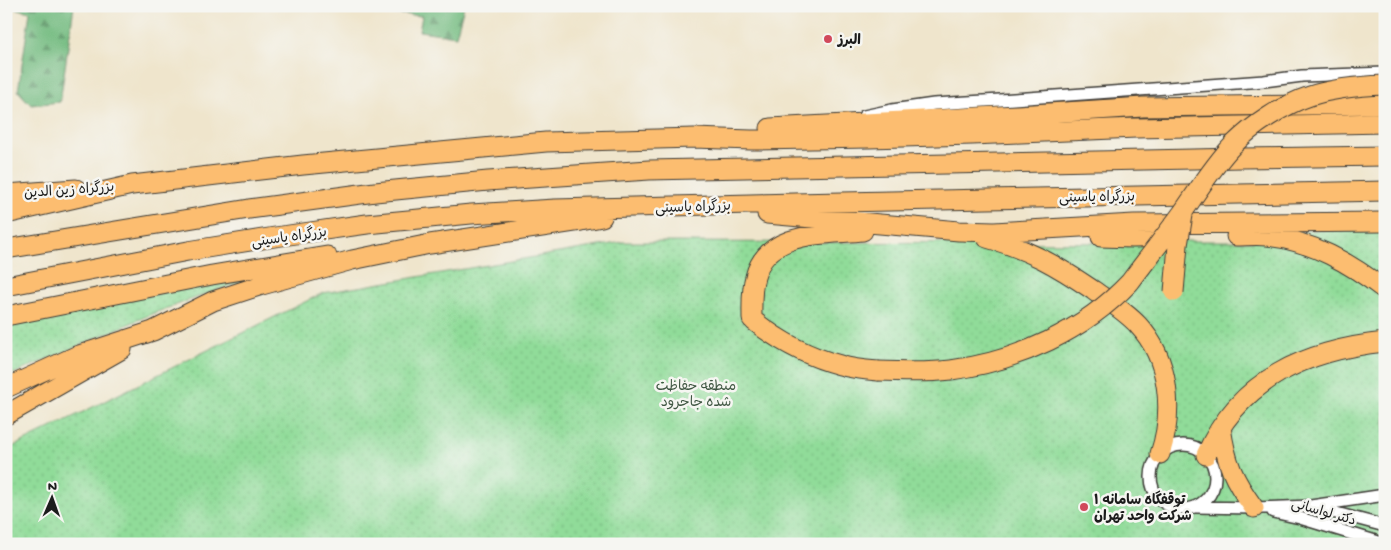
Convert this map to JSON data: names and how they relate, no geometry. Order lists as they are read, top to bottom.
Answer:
{
  "streets": {
    "highway": ["بزرگراه زین الدین", "بزرگراه یاسینی"],
    "street": ["دکتر لواسانی"]
  },
  "parks": ["منطقه حفاظت شده جاجرود"],
  "places": ["البرز", "توقفگاه سامانه ۱ شرکت واحد تهران"],
  "north": "top"
}
